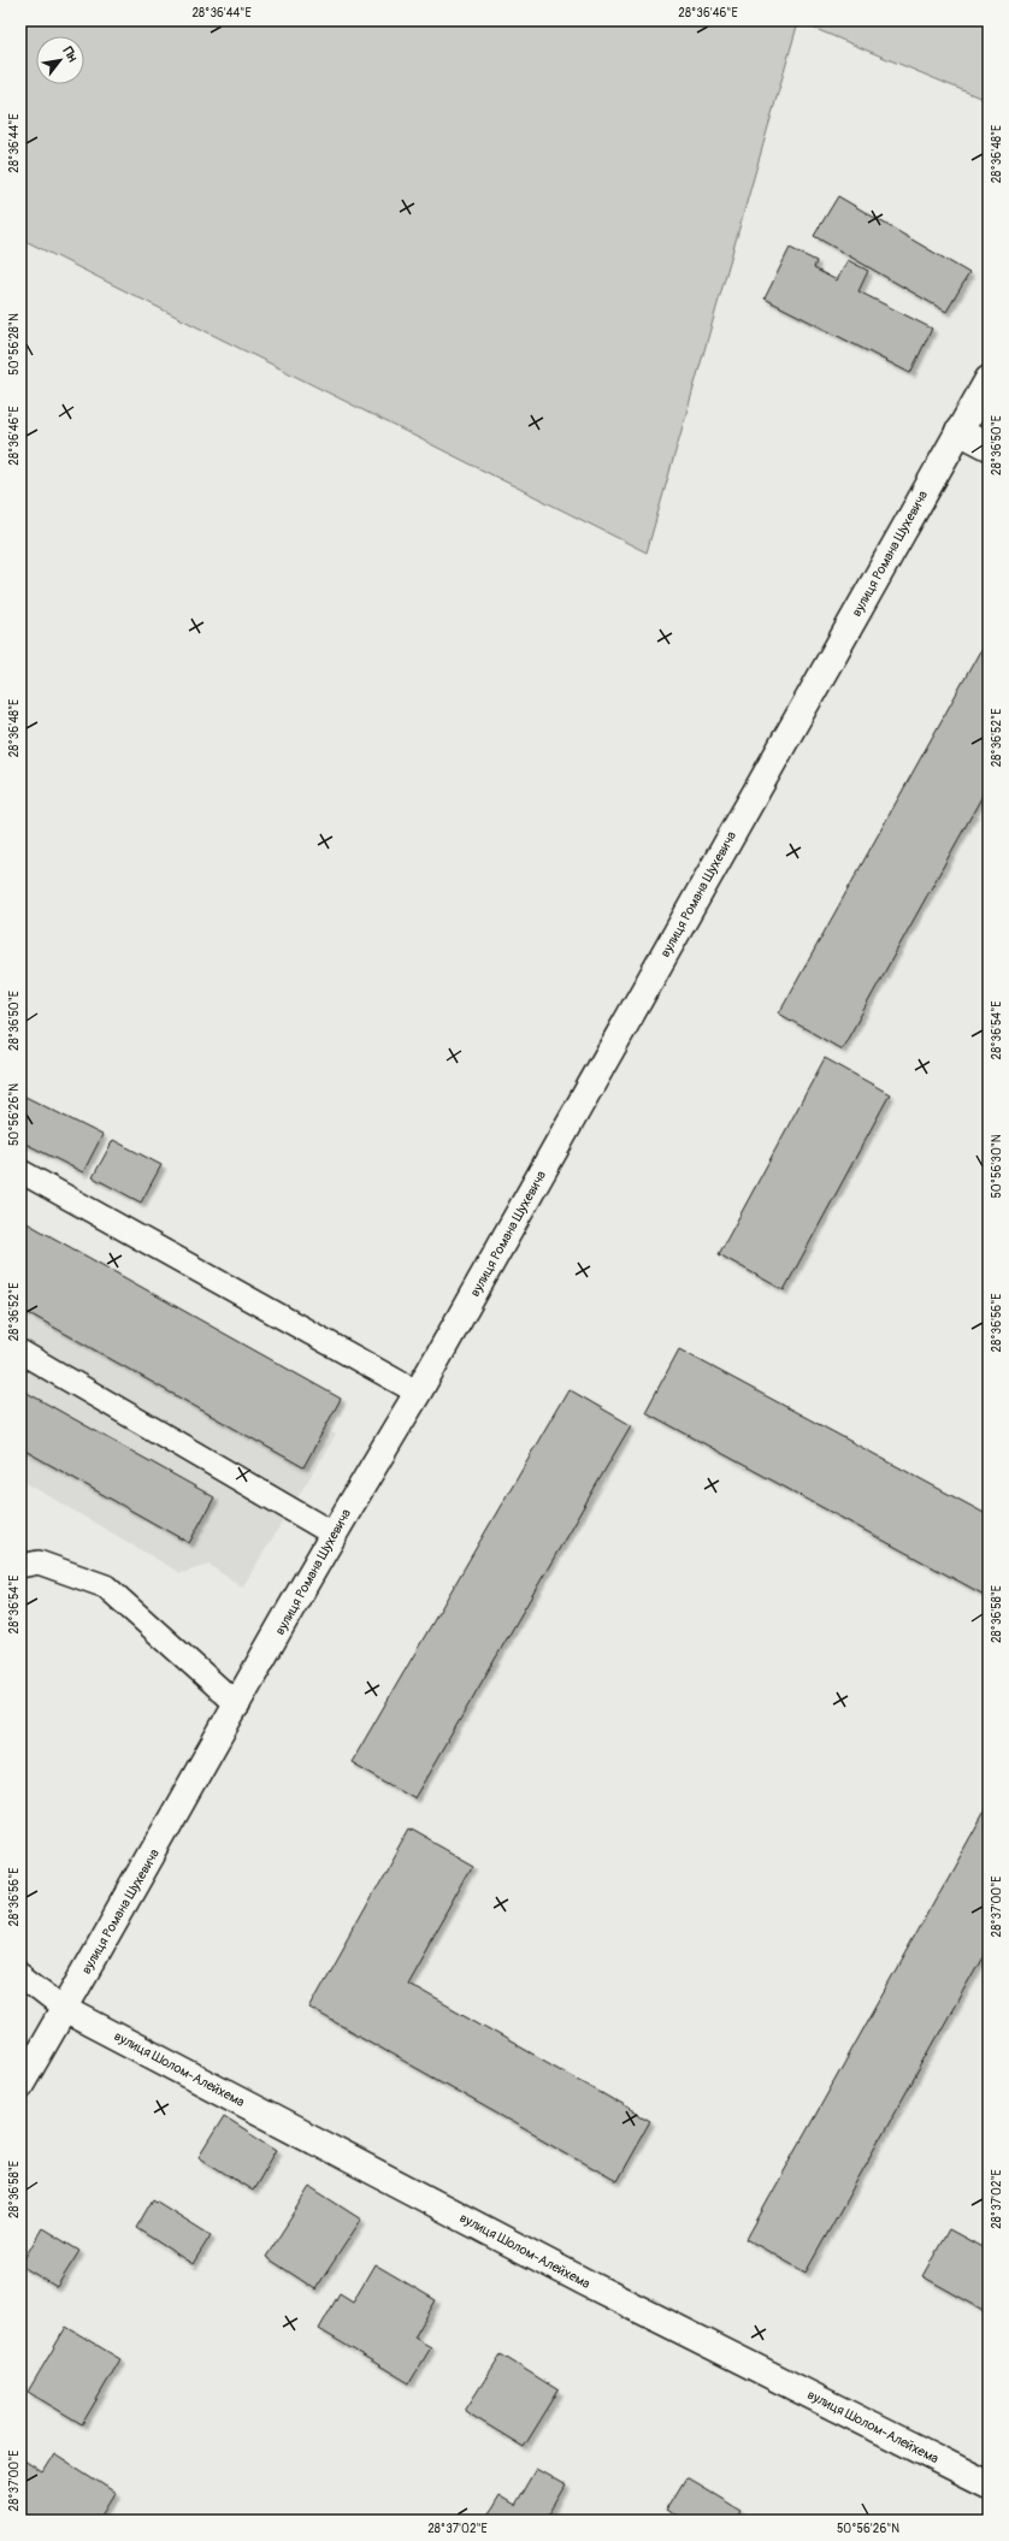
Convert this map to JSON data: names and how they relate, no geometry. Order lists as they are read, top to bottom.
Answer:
{
  "streets": {
    "street": ["вулиця Романа Шухевича", "вулиця Шолом-Алейхема"]
  },
  "crossings": [
    ["вулиця Романа Шухевича", "вулиця Шолом-Алейхема"]
  ],
  "north": "top right",
  "coordinates": [
    "28°36'44\"E",
    "28°36'46\"E",
    "28°36'48\"E",
    "50°56'28\"N",
    "28°36'50\"E",
    "28°36'52\"E",
    "28°36'54\"E",
    "50°56'26\"N",
    "50°56'30\"N",
    "28°36'56\"E",
    "28°36'58\"E",
    "28°37'00\"E",
    "28°37'02\"E"
  ]
}
